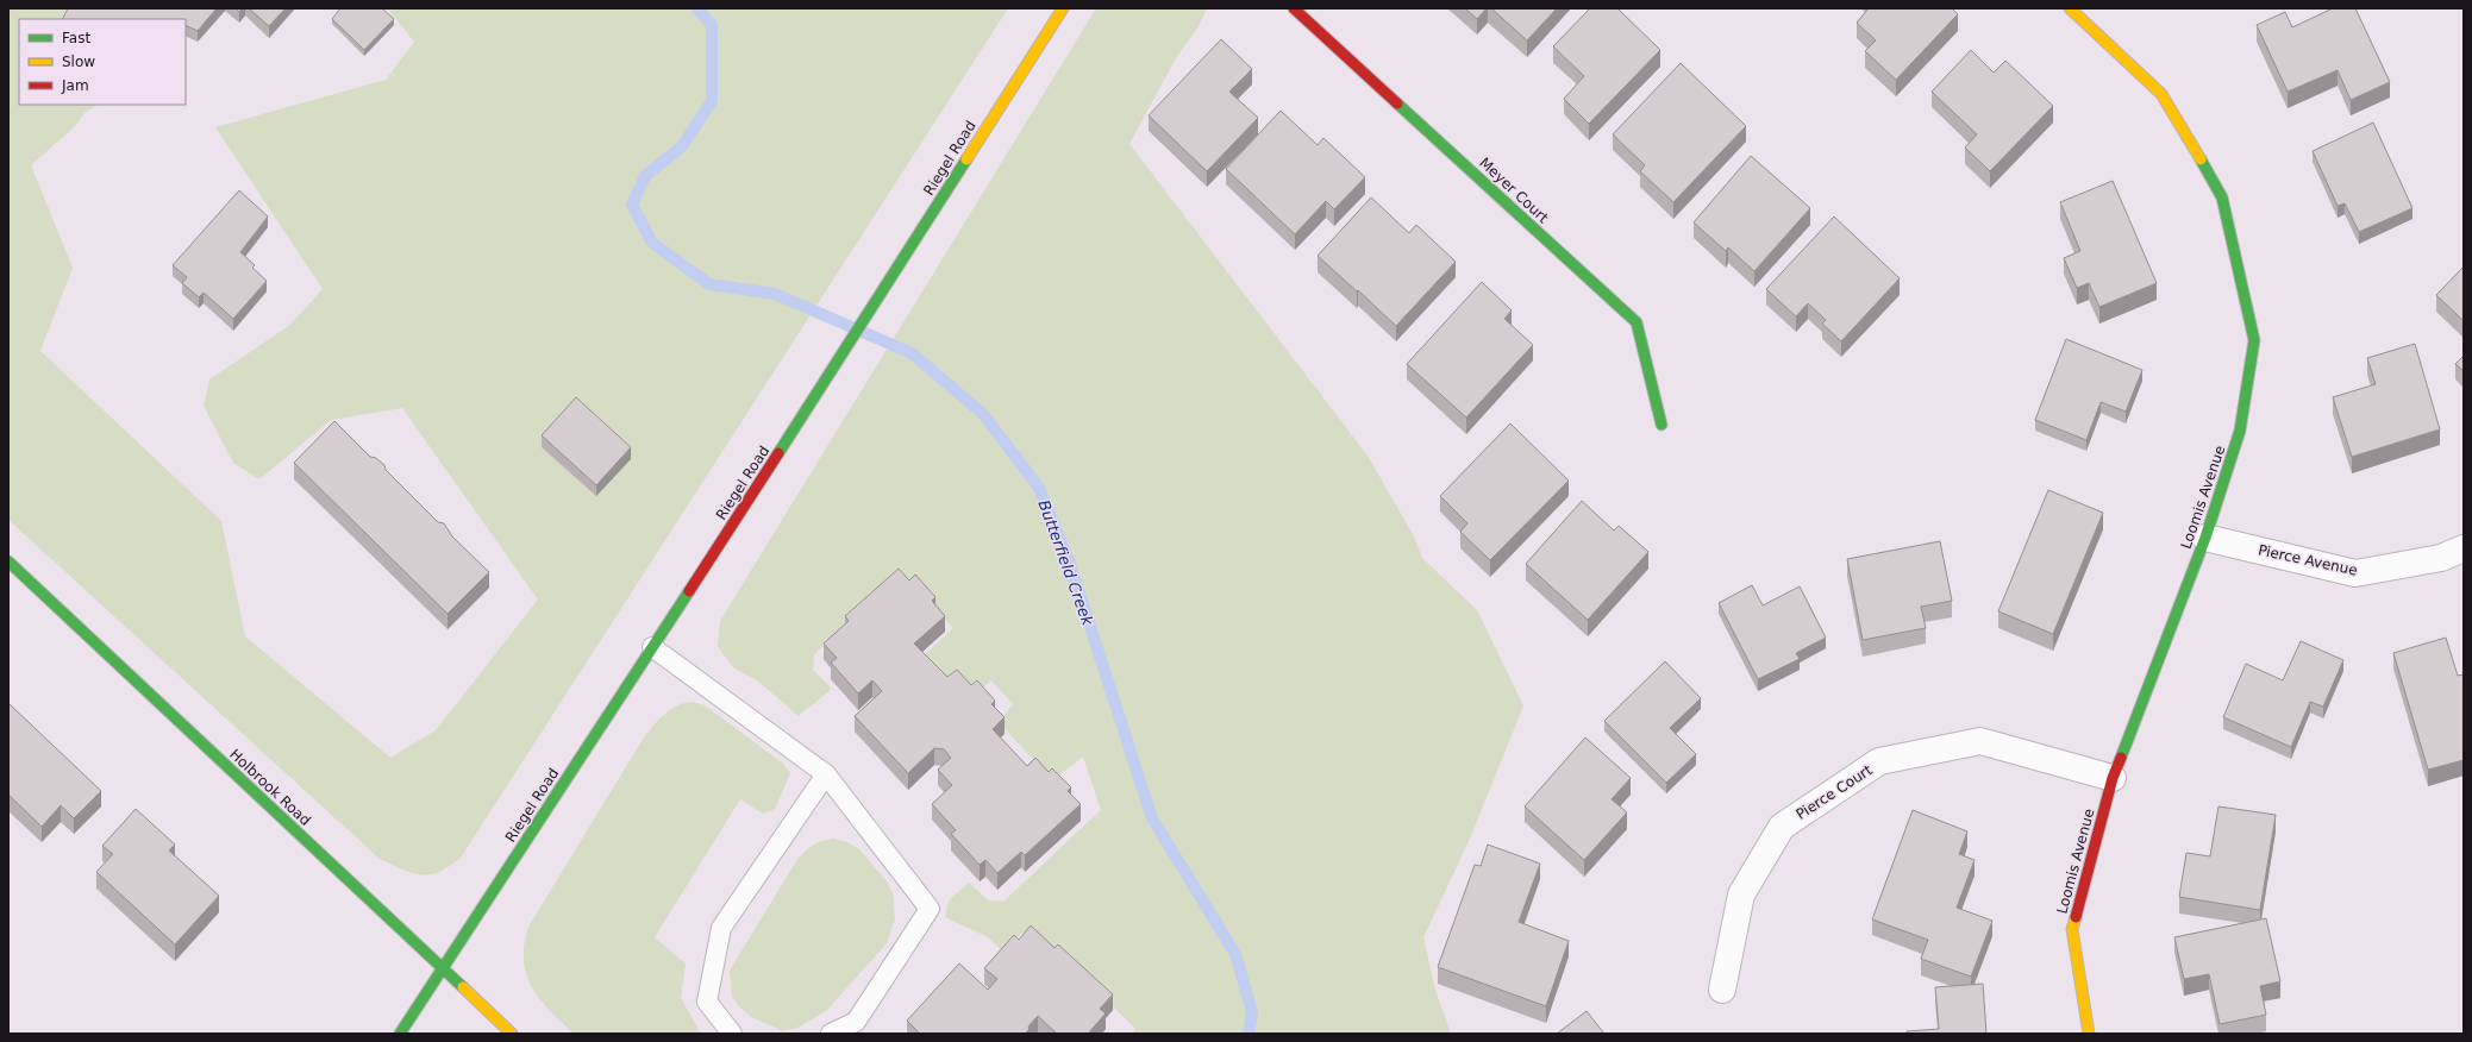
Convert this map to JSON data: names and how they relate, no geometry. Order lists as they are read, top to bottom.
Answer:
{
  "streets": {
    "street": [
      "Riegel Road",
      "Meyer Court",
      "Loomis Avenue",
      "Pierce Avenue",
      "Holbrook Road",
      "Pierce Court"
    ]
  },
  "crossings": [
    ["Riegel Road", "Holbrook Road"],
    ["Loomis Avenue", "Pierce Avenue"],
    ["Loomis Avenue", "Pierce Court"]
  ],
  "water": ["Butterfield Creek"],
  "legend": ["Fast", "Slow", "Jam"]
}
